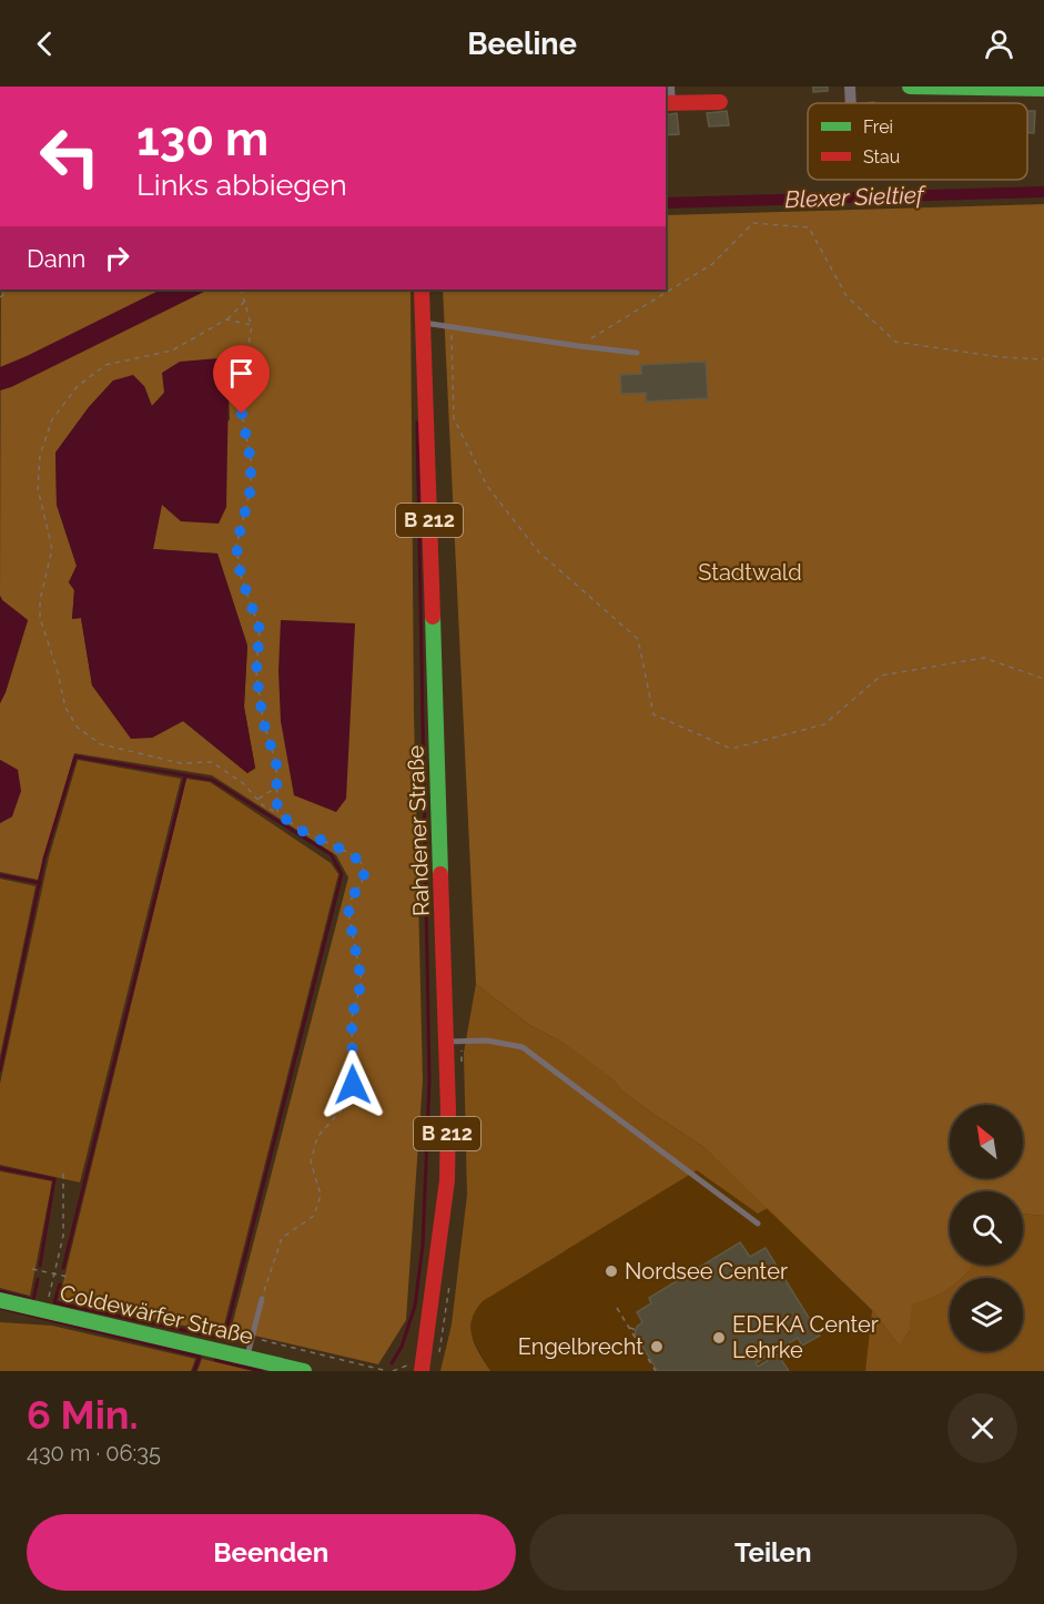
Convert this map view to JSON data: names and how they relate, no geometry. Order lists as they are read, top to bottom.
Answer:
{
  "streets": {
    "main road": ["B 212", "Rahdener Straße", "Coldewärfer Straße"]
  },
  "water": ["Blexer Sieltief"],
  "parks": ["Stadtwald"],
  "places": ["Nordsee Center", "EDEKA Center Lehrke", "Engelbrecht"],
  "legend": ["Frei", "Stau"],
  "north": "top left",
  "page": {
    "header": "Beeline",
    "turn": ["130 m", "Links abbiegen"],
    "then": "Dann",
    "heading": ["6 Min.", "430 m · 06:35"],
    "buttons": ["Beenden", "Teilen"]
  }
}
